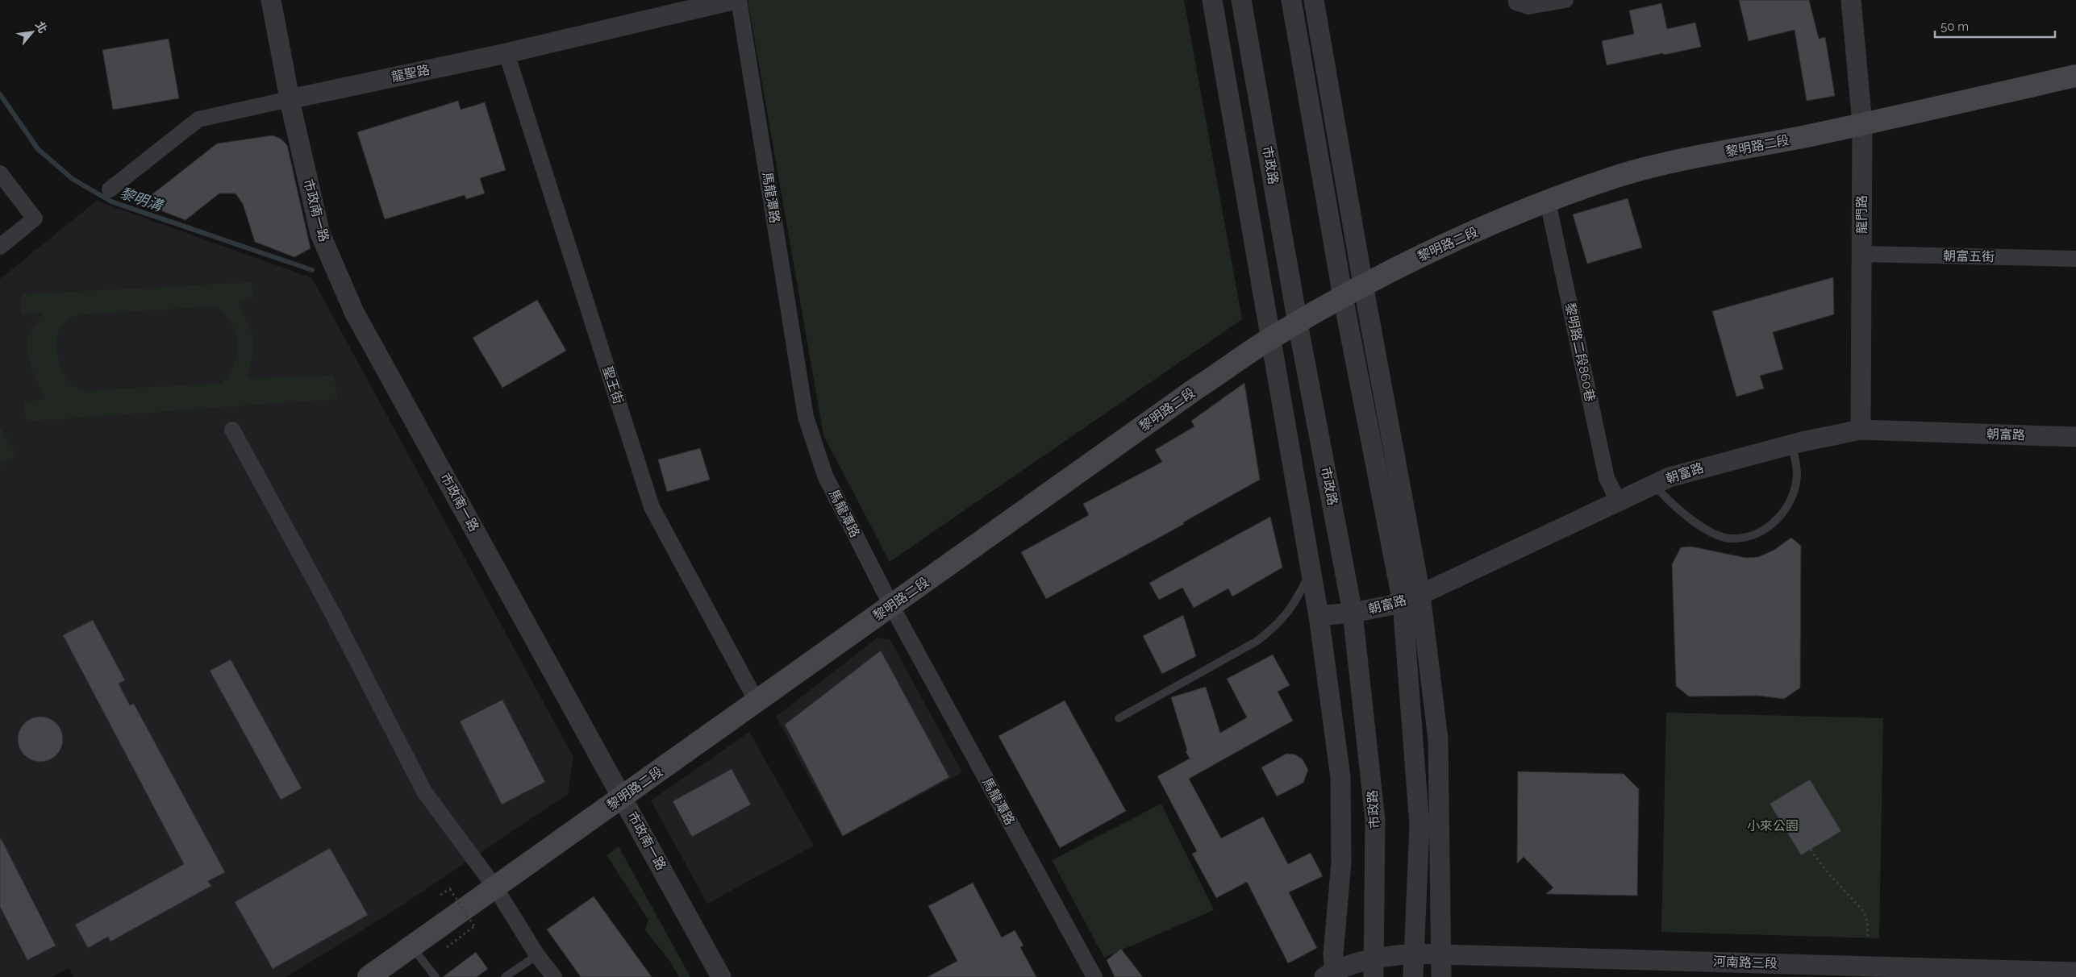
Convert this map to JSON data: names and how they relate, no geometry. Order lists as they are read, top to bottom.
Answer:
{
  "streets": {
    "main road": ["黎明路二段"],
    "street": [
      "龍聖路",
      "市政路",
      "馬龍潭路",
      "市政南一路",
      "龍門路",
      "朝富五街",
      "黎明路二段860巷",
      "聖王街",
      "朝富路",
      "河南路三段"
    ]
  },
  "crossings": [
    ["龍聖路", "市政南一路"],
    ["龍聖路", "聖王街"],
    ["黎明路二段", "市政路"],
    ["黎明路二段", "馬龍潭路"],
    ["黎明路二段", "市政南一路"],
    ["黎明路二段", "龍門路"],
    ["黎明路二段", "黎明路二段860巷"],
    ["黎明路二段", "聖王街"],
    ["市政路", "朝富路"],
    ["市政路", "河南路三段"],
    ["龍門路", "朝富五街"],
    ["龍門路", "朝富路"],
    ["黎明路二段860巷", "朝富路"]
  ],
  "water": ["黎明溝"],
  "parks": ["小來公園"],
  "scale_bar": "50 m",
  "north": "top right"
}
